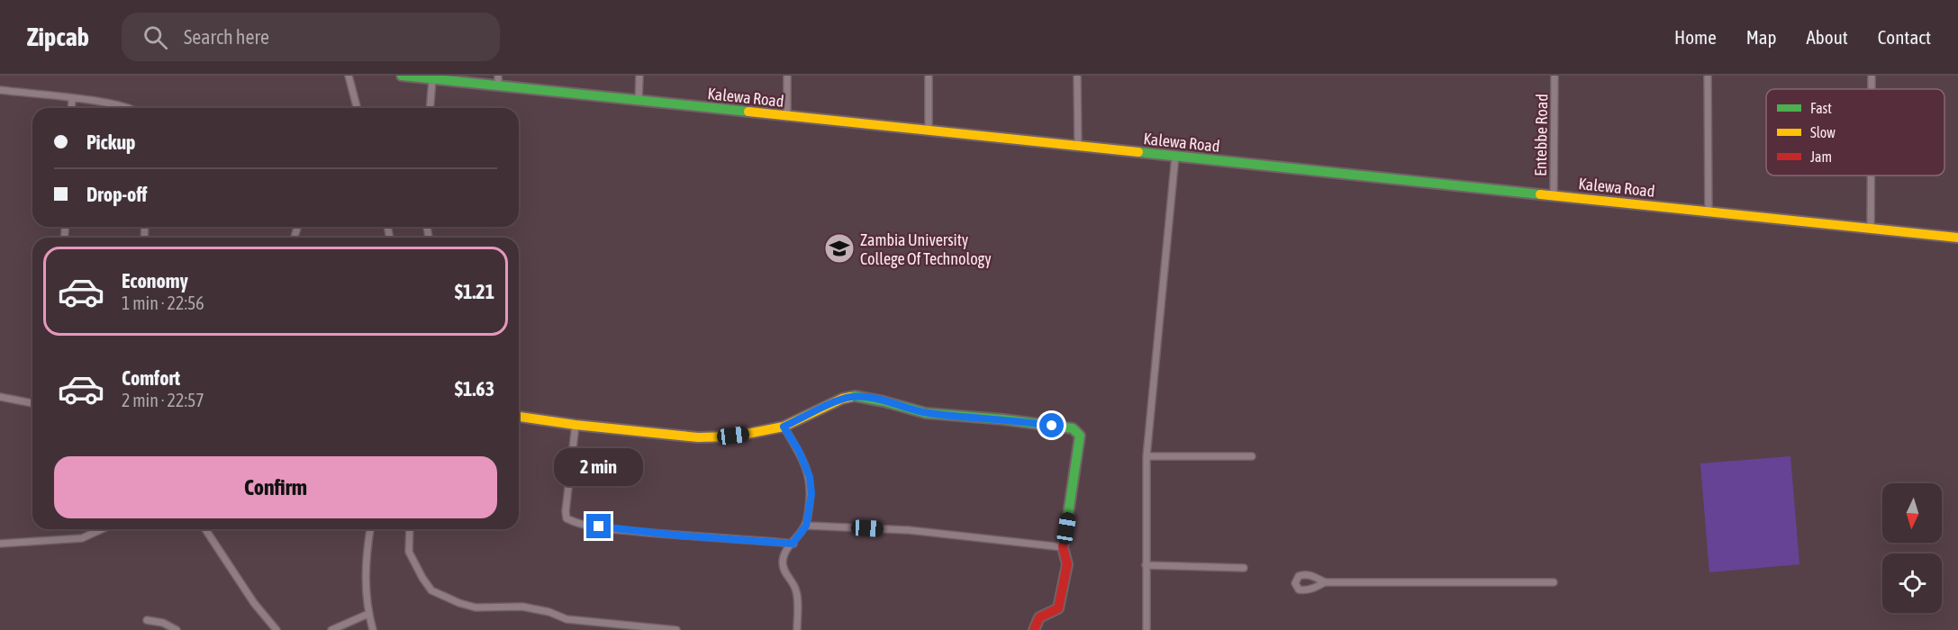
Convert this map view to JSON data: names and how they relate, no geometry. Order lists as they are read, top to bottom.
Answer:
{
  "streets": {
    "street": ["Kalewa Road", "Entebbe Road"]
  },
  "crossings": [
    ["Kalewa Road", "Entebbe Road"]
  ],
  "places": {
    "school or university": ["Zambia University College Of Technology"]
  },
  "legend": ["Fast", "Slow", "Jam"],
  "north": "bottom",
  "page": {
    "header": "Zipcab",
    "search": "Search here",
    "nav": [
      "Home",
      "Map",
      "About",
      "Contact"
    ],
    "banner": ["Pickup", "Drop-off"],
    "list": [
      {
        "name": "Economy",
        "note": "1 min · 22:56",
        "value": "$1.21"
      },
      {
        "name": "Comfort",
        "note": "2 min · 22:57",
        "value": "$1.63"
      }
    ],
    "buttons": "Confirm",
    "bubble": "2 min"
  }
}
